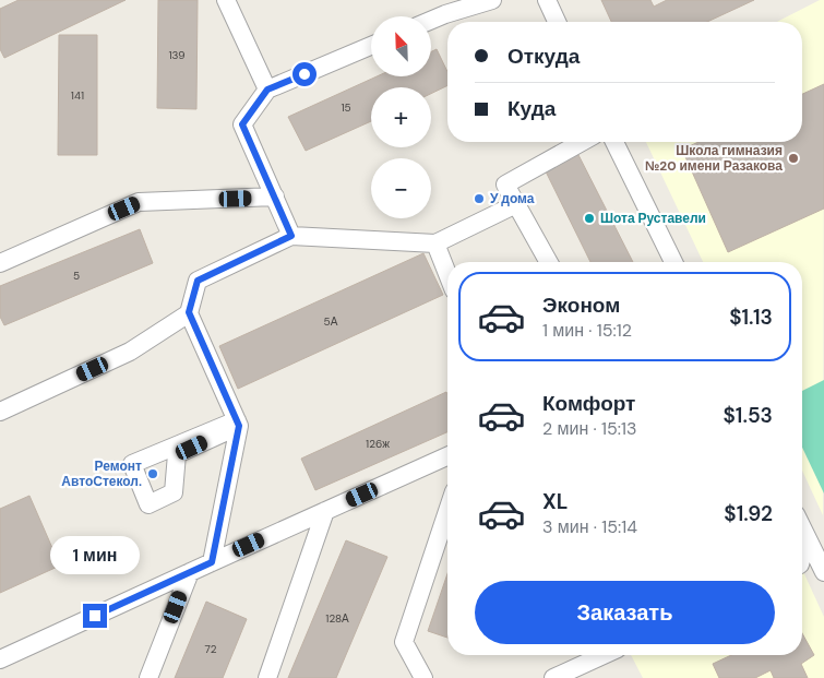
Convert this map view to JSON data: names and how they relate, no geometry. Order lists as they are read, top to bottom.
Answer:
{
  "places": [
    "Школа гимназия №20 имени Разакова",
    "У дома",
    "Шота Руставели",
    "Ремонт АвтоСтекол."
  ],
  "house_numbers": [
    "139",
    "141",
    "15",
    "5",
    "5А",
    "126ж",
    "128А",
    "72"
  ],
  "north": "top left",
  "page": {
    "map_buttons": ["+", "−"],
    "banner": ["Откуда", "Куда"],
    "list": [
      {
        "name": "Эконом",
        "note": "1 мин · 15:12",
        "value": "$1.13"
      },
      {
        "name": "Комфорт",
        "note": "2 мин · 15:13",
        "value": "$1.53"
      },
      {
        "name": "XL",
        "note": "3 мин · 15:14",
        "value": "$1.92"
      }
    ],
    "bubble": "1 мин",
    "buttons": "Заказать"
  }
}
